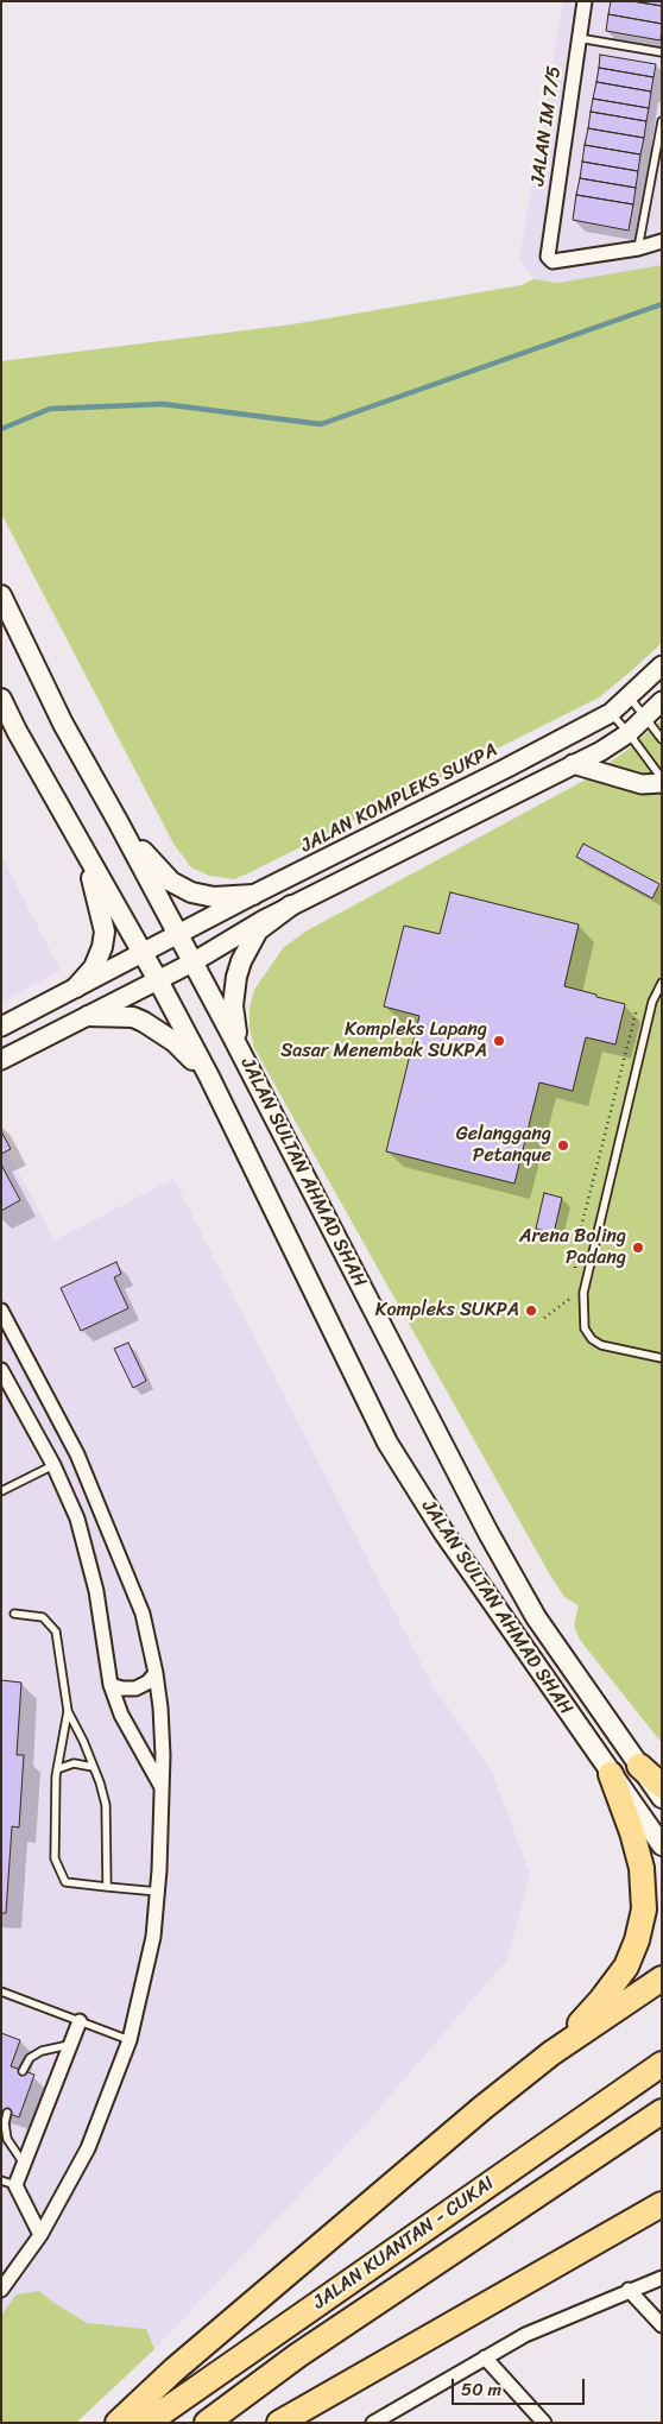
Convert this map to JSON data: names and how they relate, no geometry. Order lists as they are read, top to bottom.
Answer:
{
  "streets": {
    "highway": ["JALAN KUANTAN - CUKAI"],
    "main road": ["JALAN SULTAN AHMAD SHAH"],
    "street": ["JALAN IM 7/5", "JALAN KOMPLEKS SUKPA"]
  },
  "crossings": [
    ["JALAN KOMPLEKS SUKPA", "JALAN SULTAN AHMAD SHAH"]
  ],
  "places": [
    "Kompleks Lapang Sasar Menembak SUKPA",
    "Gelanggang Petanque",
    "Arena Boling Padang",
    "Kompleks SUKPA"
  ],
  "scale_bar": "50 m"
}
